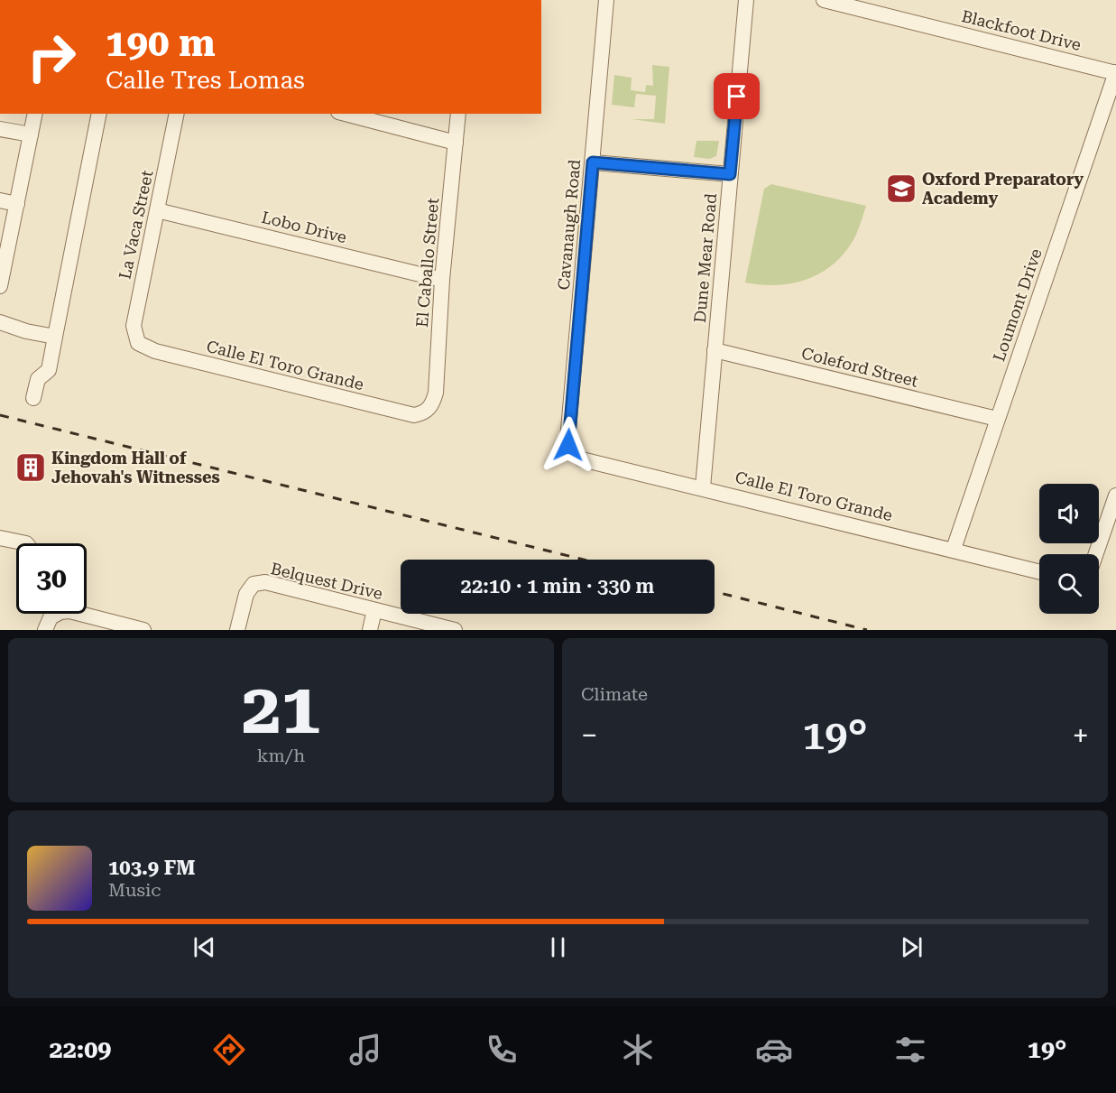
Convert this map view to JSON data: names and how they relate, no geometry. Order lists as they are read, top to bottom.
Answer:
{
  "streets": {
    "street": [
      "Blackfoot Drive",
      "La Vaca Street",
      "Cavanaugh Road",
      "Lobo Drive",
      "Dune Mear Road",
      "El Caballo Street",
      "Loumont Drive",
      "Calle El Toro Grande",
      "Coleford Street",
      "Belquest Drive"
    ]
  },
  "crossings": [
    ["Blackfoot Drive", "Loumont Drive"],
    ["La Vaca Street", "Lobo Drive"],
    ["La Vaca Street", "Calle El Toro Grande"],
    ["Cavanaugh Road", "Calle El Toro Grande"],
    ["Lobo Drive", "El Caballo Street"],
    ["Dune Mear Road", "Calle El Toro Grande"],
    ["Dune Mear Road", "Coleford Street"],
    ["El Caballo Street", "Calle El Toro Grande"],
    ["Loumont Drive", "Calle El Toro Grande"],
    ["Loumont Drive", "Coleford Street"]
  ],
  "places": {
    "school or university": ["Oxford Preparatory Academy"],
    "building": ["Kingdom Hall of Jehovah's Witnesses"]
  },
  "page": {
    "turn": ["190 m", "Calle Tres Lomas"],
    "limit": "30",
    "trip": "22:10 · 1 min · 330 m",
    "tile": [
      ["21", "km/h"],
      "Climate"
    ],
    "heat": ["−", "19°", "+"],
    "song": ["103.9 FM", "Music"],
    "tabs": ["22:09", "19°"]
  }
}
